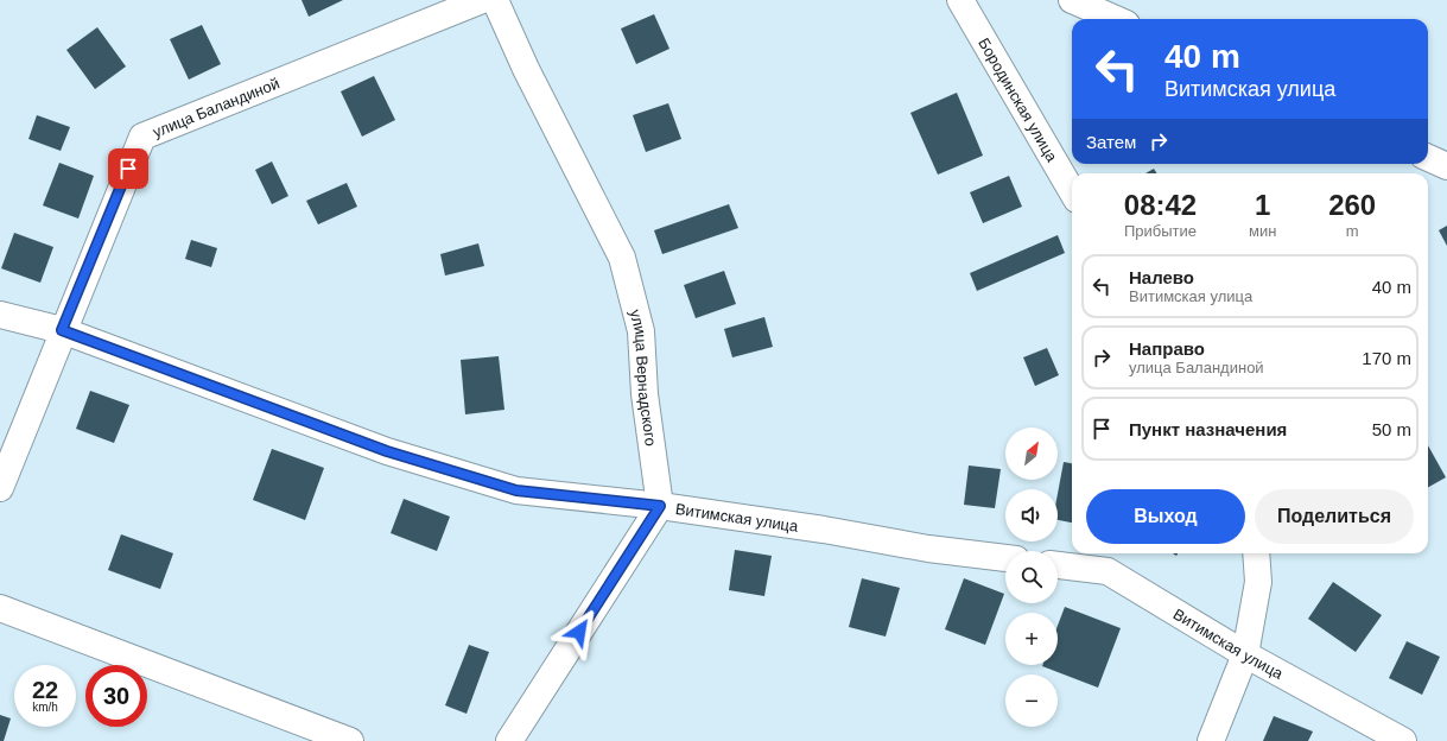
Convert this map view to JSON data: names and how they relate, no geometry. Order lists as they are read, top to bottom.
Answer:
{
  "streets": {
    "street": [
      "Бородинская улица",
      "улица Баландиной",
      "улица Вернадского",
      "Витимская улица"
    ]
  },
  "crossings": [
    ["улица Баландиной", "Витимская улица"],
    ["улица Вернадского", "Витимская улица"]
  ],
  "north": "top right",
  "page": {
    "turn": ["40 m", "Витимская улица"],
    "then": "Затем",
    "eta": [
      "08:42",
      "Прибытие",
      "1",
      "мин",
      "260",
      "m"
    ],
    "list": [
      {
        "name": "Налево",
        "note": "Витимская улица",
        "value": "40 m"
      },
      {
        "name": "Направо",
        "note": "улица Баландиной",
        "value": "170 m"
      },
      {
        "name": "Пункт назначения",
        "value": "50 m"
      }
    ],
    "map_buttons": ["+", "−"],
    "buttons": ["Выход", "Поделиться"],
    "speed": "22 km/h",
    "limit": "30"
  }
}
